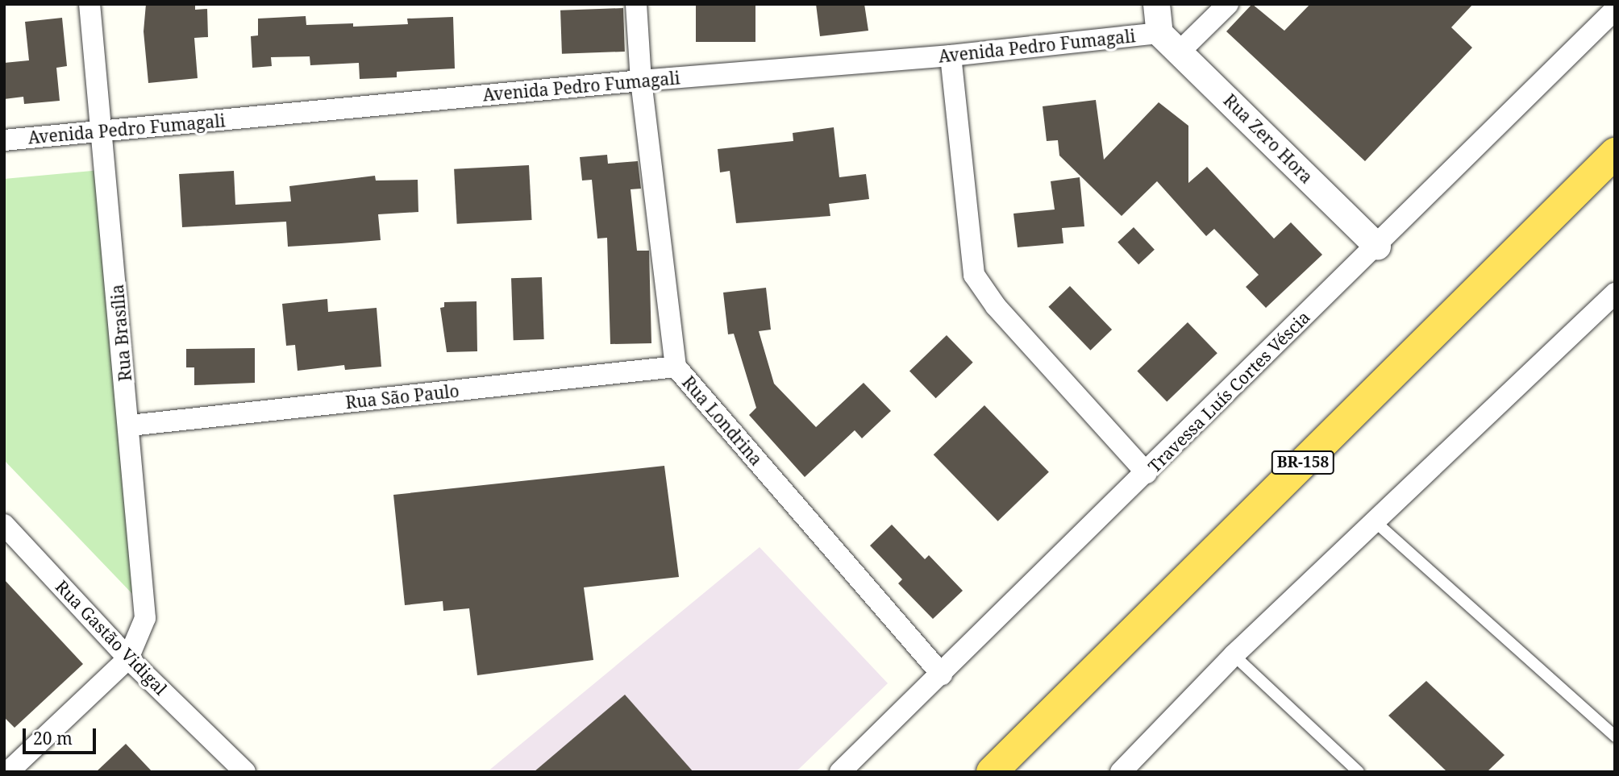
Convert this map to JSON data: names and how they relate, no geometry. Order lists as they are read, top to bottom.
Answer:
{
  "streets": {
    "highway": ["BR-158"],
    "street": [
      "Avenida Pedro Fumagali",
      "Rua Zero Hora",
      "Rua Brasília",
      "Travessa Luís Cortes Véscia",
      "Rua São Paulo",
      "Rua Londrina",
      "Rua Gastão Vidigal"
    ]
  },
  "crossings": [
    ["Avenida Pedro Fumagali", "Rua Zero Hora"],
    ["Avenida Pedro Fumagali", "Rua Brasília"],
    ["Avenida Pedro Fumagali", "Rua Londrina"],
    ["Rua Zero Hora", "Travessa Luís Cortes Véscia"],
    ["Rua Brasília", "Rua São Paulo"],
    ["Rua Brasília", "Rua Gastão Vidigal"],
    ["Travessa Luís Cortes Véscia", "Rua Londrina"],
    ["Rua São Paulo", "Rua Londrina"]
  ],
  "scale_bar": "20 m"
}
